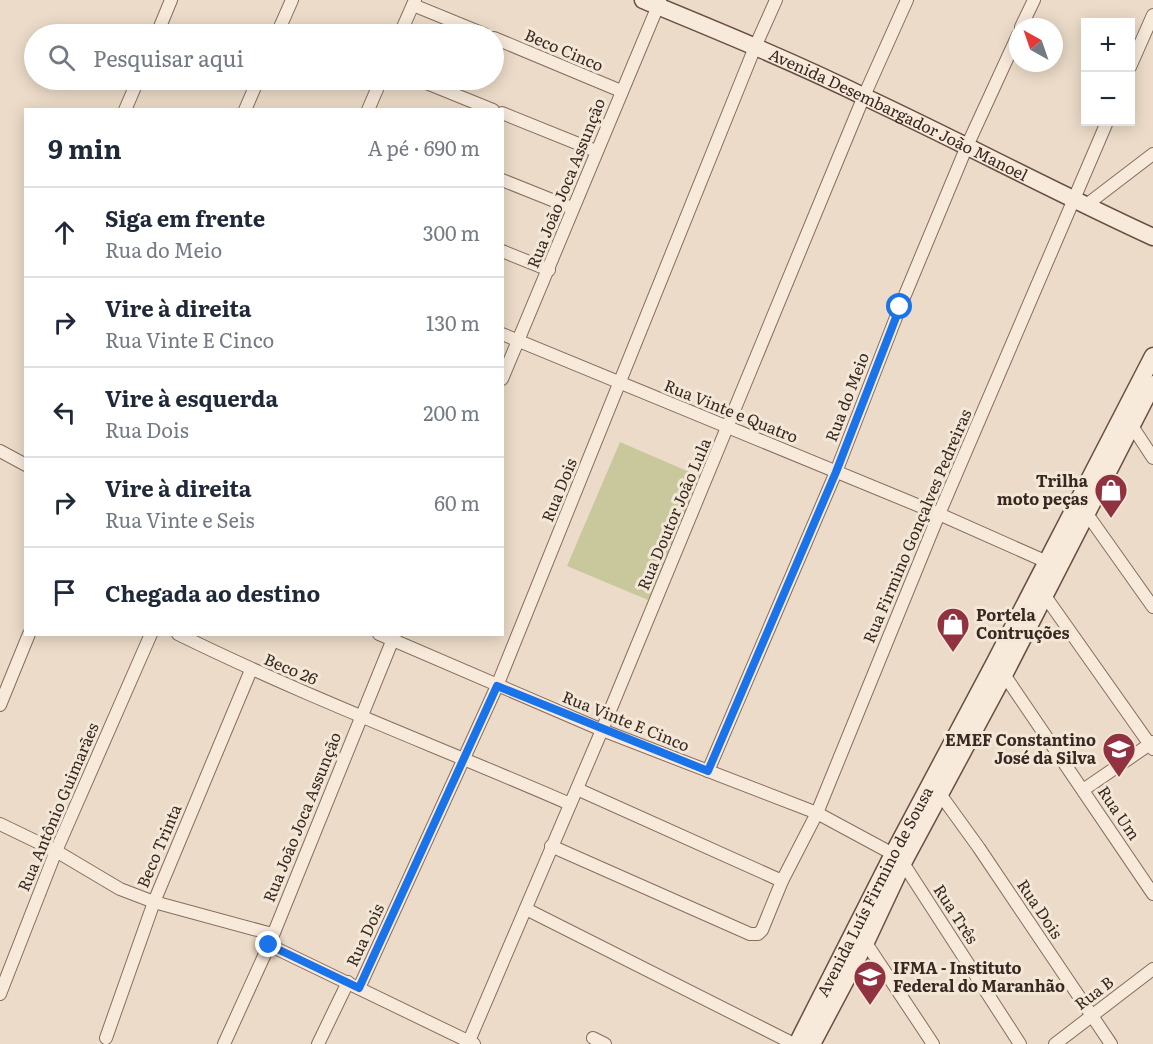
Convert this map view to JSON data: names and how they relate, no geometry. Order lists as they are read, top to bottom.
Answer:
{
  "streets": {
    "main road": ["Avenida Desembargador João Manoel", "Avenida Luís Firmino de Sousa"],
    "street": [
      "Beco Cinco",
      "Rua João Joca Assunção",
      "Rua do Meio",
      "Rua Vinte e Quatro",
      "Rua Dois",
      "Rua Doutor João Lula",
      "Rua Firmino Gonçalves Pedreiras",
      "Beco 26",
      "Rua Vinte E Cinco",
      "Rua Antônio Guimarães",
      "Rua Um",
      "Beco Trinta",
      "Rua Três",
      "Rua B"
    ]
  },
  "crossings": [
    ["Beco Cinco", "Rua João Joca Assunção"],
    ["Avenida Desembargador João Manoel", "Rua João Joca Assunção"],
    ["Avenida Desembargador João Manoel", "Rua do Meio"],
    ["Avenida Desembargador João Manoel", "Rua Dois"],
    ["Avenida Desembargador João Manoel", "Rua Doutor João Lula"],
    ["Avenida Desembargador João Manoel", "Rua Firmino Gonçalves Pedreiras"],
    ["Rua João Joca Assunção", "Rua Vinte e Quatro"],
    ["Rua João Joca Assunção", "Beco 26"],
    ["Rua João Joca Assunção", "Rua Vinte E Cinco"],
    ["Rua do Meio", "Rua Vinte e Quatro"],
    ["Rua do Meio", "Rua Vinte E Cinco"],
    ["Rua Vinte e Quatro", "Rua Dois"],
    ["Rua Vinte e Quatro", "Rua Doutor João Lula"],
    ["Rua Vinte e Quatro", "Rua Firmino Gonçalves Pedreiras"],
    ["Rua Vinte e Quatro", "Avenida Luís Firmino de Sousa"],
    ["Rua Dois", "Beco 26"],
    ["Rua Dois", "Rua Vinte E Cinco"],
    ["Rua Dois", "Avenida Luís Firmino de Sousa"],
    ["Rua Dois", "Rua B"],
    ["Rua Doutor João Lula", "Rua Firmino Gonçalves Pedreiras"],
    ["Rua Doutor João Lula", "Beco 26"],
    ["Rua Doutor João Lula", "Rua Vinte E Cinco"],
    ["Rua Firmino Gonçalves Pedreiras", "Rua Vinte E Cinco"],
    ["Beco 26", "Beco Trinta"],
    ["Rua Vinte E Cinco", "Avenida Luís Firmino de Sousa"],
    ["Rua Vinte E Cinco", "Rua Três"],
    ["Rua Um", "Avenida Luís Firmino de Sousa"],
    ["Avenida Luís Firmino de Sousa", "Rua Três"]
  ],
  "places": {
    "shop": ["Trilha moto peças", "Portela Contruções"],
    "school or university": ["EMEF Constantino José da Silva", "IFMA - Instituto Federal do Maranhão"]
  },
  "north": "top left",
  "page": {
    "map_buttons": ["+", "−"],
    "search": "Pesquisar aqui",
    "heading": ["9 min", "A pé · 690 m"],
    "list": [
      ["Siga em frente", "Rua do Meio", "300 m"],
      ["Vire à direita", "Rua Vinte E Cinco", "130 m"],
      ["Vire à esquerda", "Rua Dois", "200 m"],
      ["Vire à direita", "Rua Vinte e Seis", "60 m"],
      "Chegada ao destino"
    ]
  }
}
